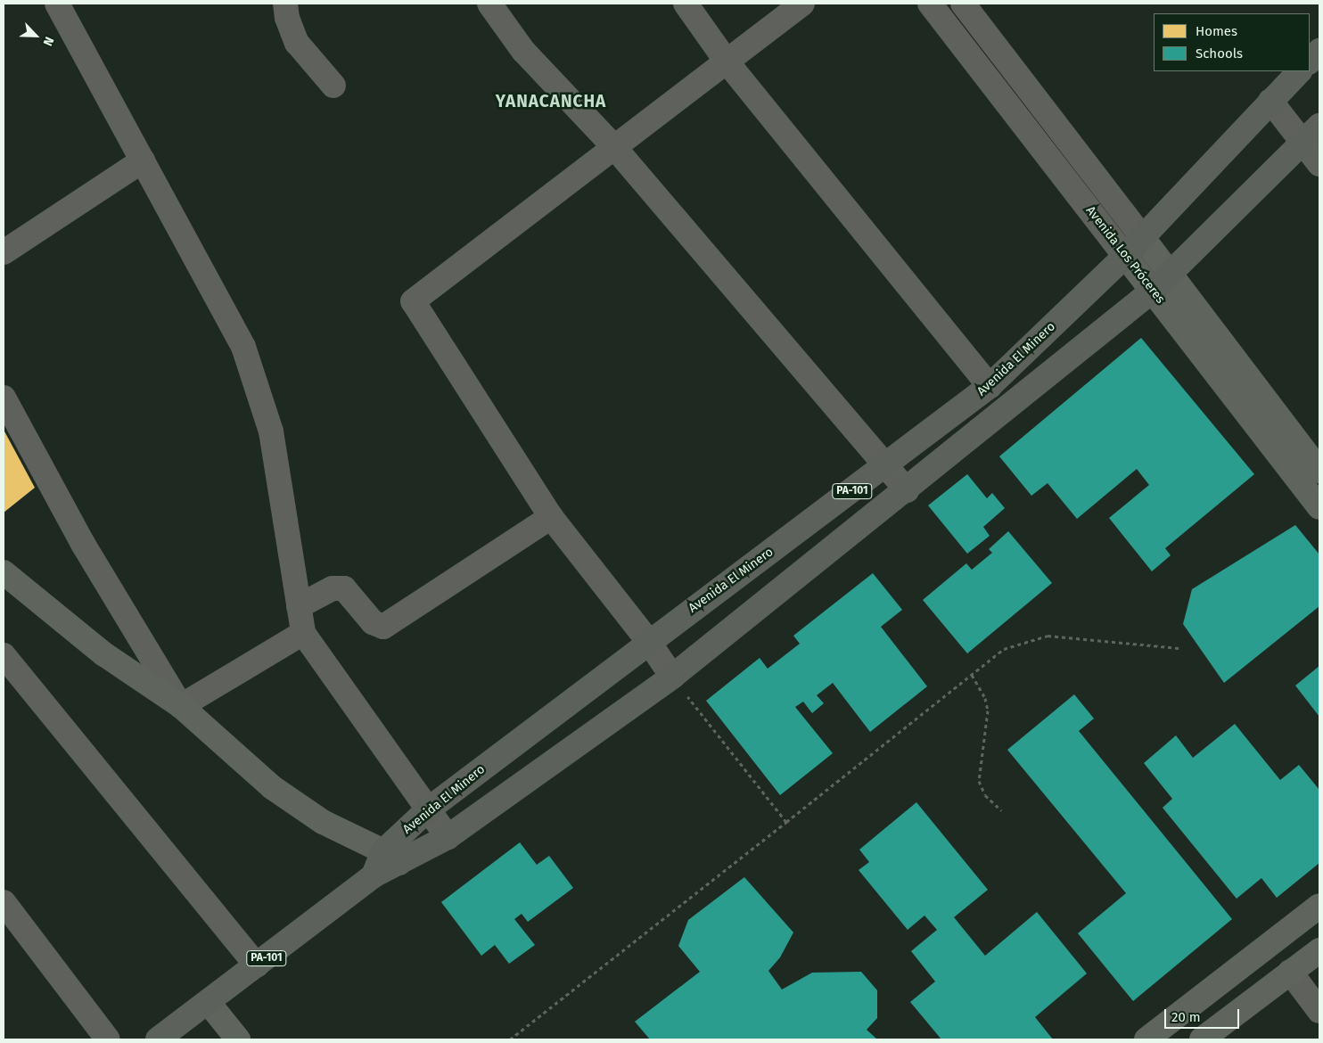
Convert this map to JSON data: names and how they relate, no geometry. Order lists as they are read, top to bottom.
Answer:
{
  "streets": {
    "main road": ["Avenida El Minero", "PA-101"],
    "street": ["Avenida Los Próceres"]
  },
  "crossings": [
    ["Avenida Los Próceres", "Avenida El Minero"],
    ["Avenida El Minero", "PA-101"]
  ],
  "districts": ["YANACANCHA"],
  "legend": ["Homes", "Schools"],
  "scale_bar": "20 m",
  "north": "bottom right"
}
